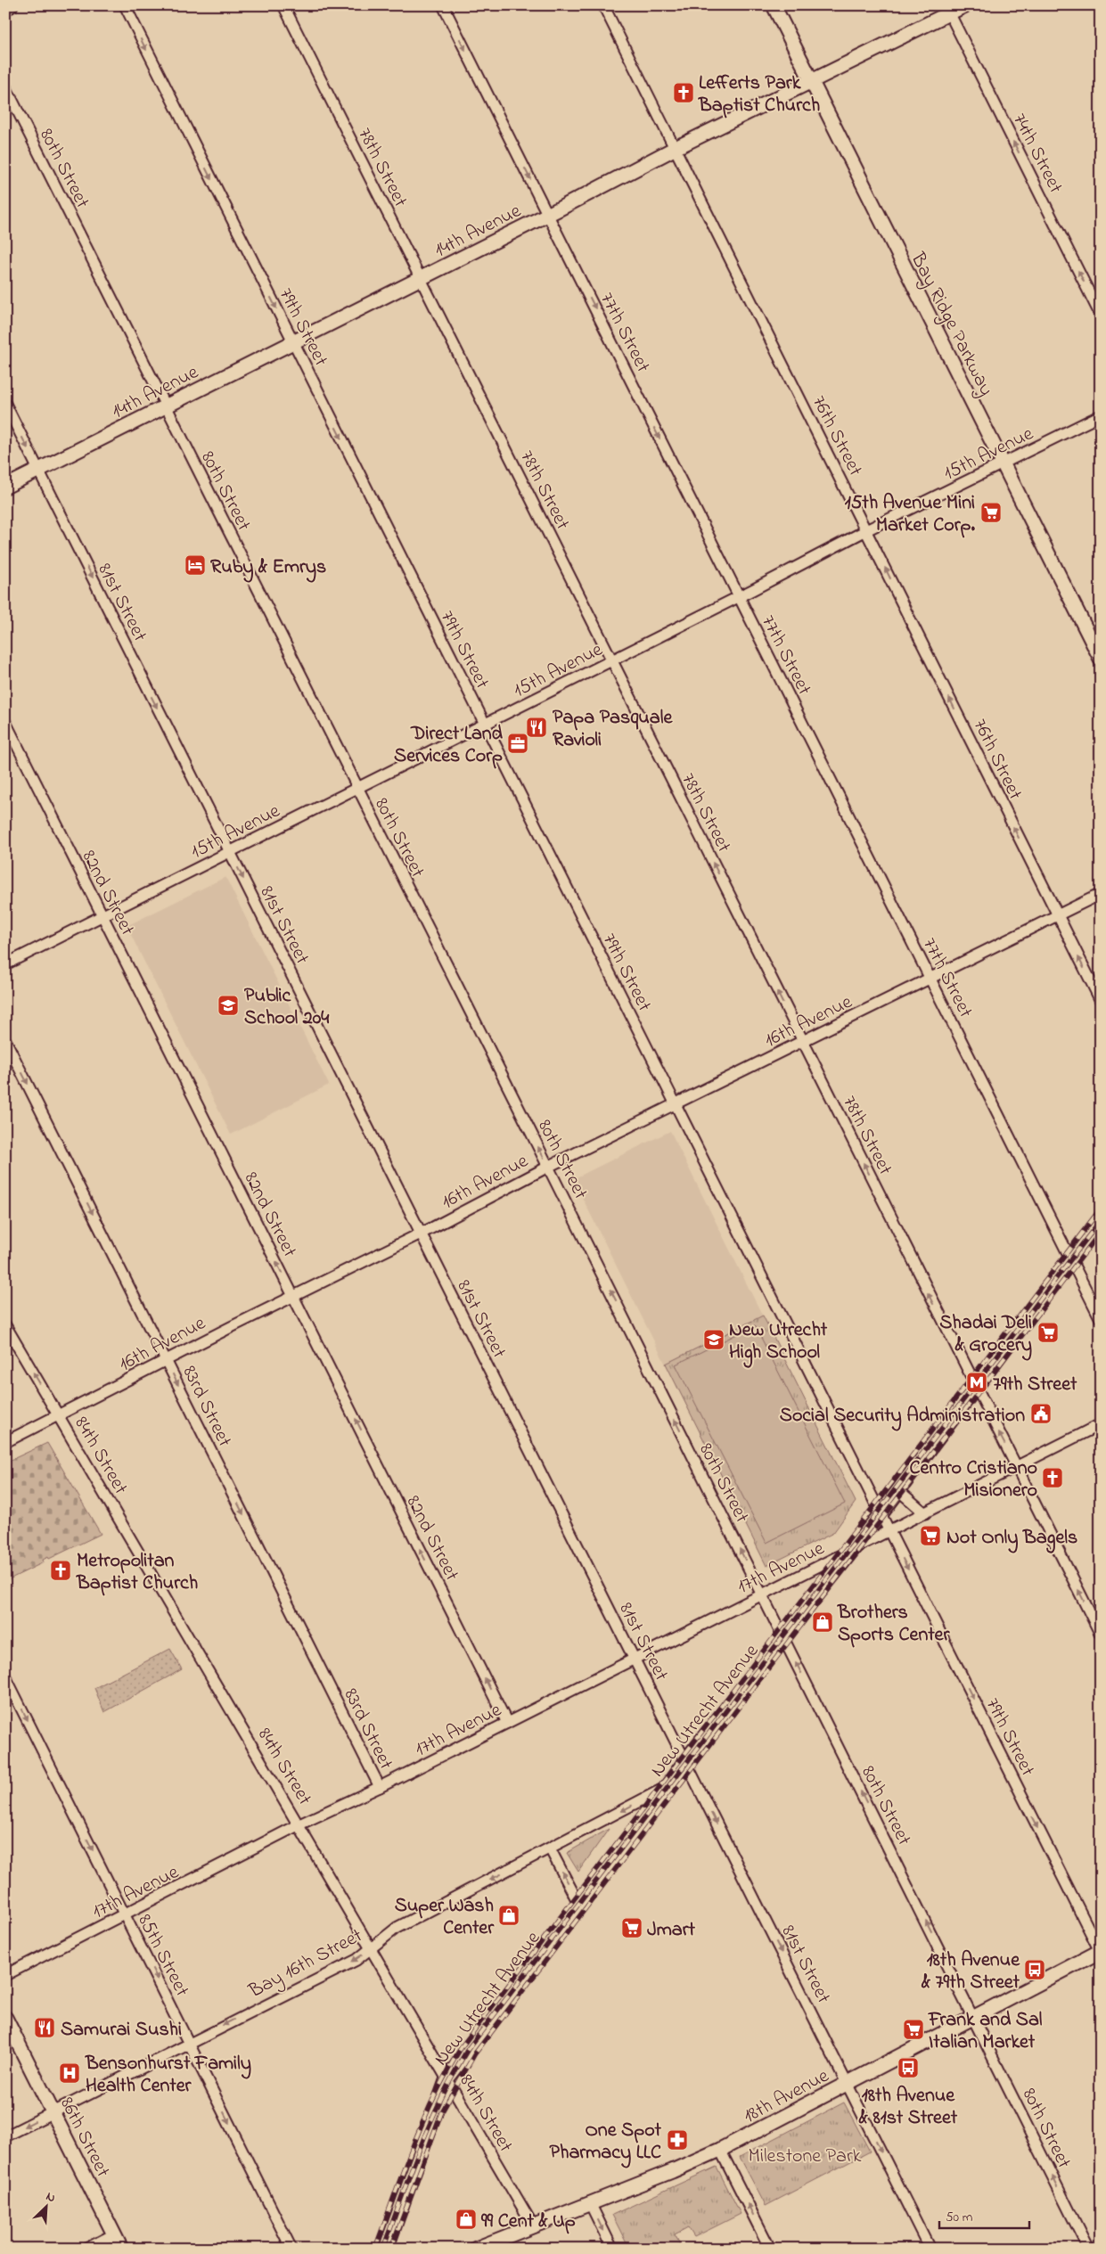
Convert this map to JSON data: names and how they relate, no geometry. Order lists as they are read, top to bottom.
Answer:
{
  "streets": {
    "main road": [
      "14th Avenue",
      "Bay Ridge Parkway",
      "New Utrecht Avenue",
      "18th Avenue",
      "86th Street"
    ],
    "street": [
      "74th Street",
      "78th Street",
      "80th Street",
      "79th Street",
      "77th Street",
      "76th Street",
      "15th Avenue",
      "81st Street",
      "82nd Street",
      "16th Avenue",
      "83rd Street",
      "84th Street",
      "17th Avenue",
      "85th Street",
      "Bay 16th Street"
    ]
  },
  "crossings": [
    ["74th Street", "14th Avenue"],
    ["78th Street", "14th Avenue"],
    ["78th Street", "15th Avenue"],
    ["78th Street", "16th Avenue"],
    ["78th Street", "17th Avenue"],
    ["78th Street", "New Utrecht Avenue"],
    ["80th Street", "14th Avenue"],
    ["80th Street", "15th Avenue"],
    ["80th Street", "16th Avenue"],
    ["80th Street", "17th Avenue"],
    ["80th Street", "New Utrecht Avenue"],
    ["80th Street", "18th Avenue"],
    ["14th Avenue", "Bay Ridge Parkway"],
    ["14th Avenue", "79th Street"],
    ["14th Avenue", "77th Street"],
    ["14th Avenue", "76th Street"],
    ["14th Avenue", "81st Street"],
    ["Bay Ridge Parkway", "15th Avenue"],
    ["79th Street", "15th Avenue"],
    ["79th Street", "16th Avenue"],
    ["79th Street", "17th Avenue"],
    ["79th Street", "New Utrecht Avenue"],
    ["79th Street", "18th Avenue"],
    ["77th Street", "15th Avenue"],
    ["77th Street", "16th Avenue"],
    ["77th Street", "New Utrecht Avenue"],
    ["76th Street", "15th Avenue"],
    ["76th Street", "16th Avenue"],
    ["15th Avenue", "81st Street"],
    ["15th Avenue", "82nd Street"],
    ["81st Street", "16th Avenue"],
    ["81st Street", "17th Avenue"],
    ["81st Street", "New Utrecht Avenue"],
    ["81st Street", "18th Avenue"],
    ["82nd Street", "16th Avenue"],
    ["82nd Street", "17th Avenue"],
    ["16th Avenue", "83rd Street"],
    ["16th Avenue", "84th Street"],
    ["83rd Street", "17th Avenue"],
    ["84th Street", "17th Avenue"],
    ["84th Street", "New Utrecht Avenue"],
    ["84th Street", "Bay 16th Street"],
    ["84th Street", "18th Avenue"],
    ["17th Avenue", "New Utrecht Avenue"],
    ["17th Avenue", "85th Street"],
    ["New Utrecht Avenue", "Bay 16th Street"],
    ["85th Street", "Bay 16th Street"],
    ["Bay 16th Street", "86th Street"]
  ],
  "one_way": [
    "74th Street",
    "78th Street",
    "80th Street",
    "79th Street",
    "77th Street",
    "76th Street",
    "81st Street",
    "82nd Street",
    "83rd Street",
    "85th Street",
    "Bay 16th Street"
  ],
  "parks": ["Milestone Park"],
  "places": {
    "church": ["Lefferts Park Baptist Church", "Centro Cristiano Misionero", "Metropolitan Baptist Church"],
    "supermarket": [
      "15th Avenue Mini Market Corp.",
      "Shadai Deli & Grocery",
      "Not Only Bagels",
      "Jmart",
      "Frank and Sal Italian Market"
    ],
    "hotel": ["Ruby & Emrys"],
    "restaurant": ["Papa Pasquale Ravioli", "Samurai Sushi"],
    "office": ["Direct Land Services Corp"],
    "school or university": ["Public School 204", "New Utrecht High School"],
    "metro station": ["79th Street"],
    "public building": ["Social Security Administration"],
    "shop": ["Brothers Sports Center", "Super Wash Center", "99 Cent & Up"],
    "bus stop": ["18th Avenue & 79th Street", "18th Avenue & 81st Street"],
    "hospital": ["Bensonhurst Family Health Center"],
    "pharmacy": ["One Spot Pharmacy LLC"]
  },
  "scale_bar": "50 m",
  "north": "top right"
}
